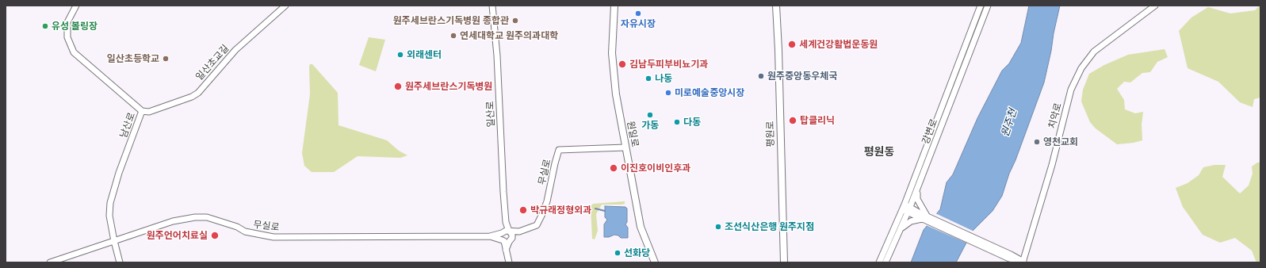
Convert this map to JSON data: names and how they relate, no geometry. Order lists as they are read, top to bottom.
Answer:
{
  "streets": {
    "main road": ["원일로", "평원로"],
    "street": [
      "일산초교길",
      "일산로",
      "치악로",
      "남산로",
      "강변로",
      "무실로"
    ]
  },
  "crossings": [
    ["일산초교길", "남산로"],
    ["남산로", "무실로"],
    ["원일로", "무실로"]
  ],
  "districts": ["평원동"],
  "water": ["원주천"],
  "places": [
    "자유시장",
    "원주세브란스기독병원 종합관",
    "유성 볼링장",
    "연세대학교 원주의과대학",
    "세계건강활법운동원",
    "외래센터",
    "일산초등학교",
    "김남두피부비뇨기과",
    "원주중앙동우체국",
    "나동",
    "원주세브란스기독병원",
    "미로예술중앙시장",
    "가동",
    "탑클리닉",
    "다동",
    "영천교회",
    "이진호이비인후과",
    "박규래정형외과",
    "조선식산은행 원주지점",
    "원주언어치료실",
    "선화당"
  ]
}
